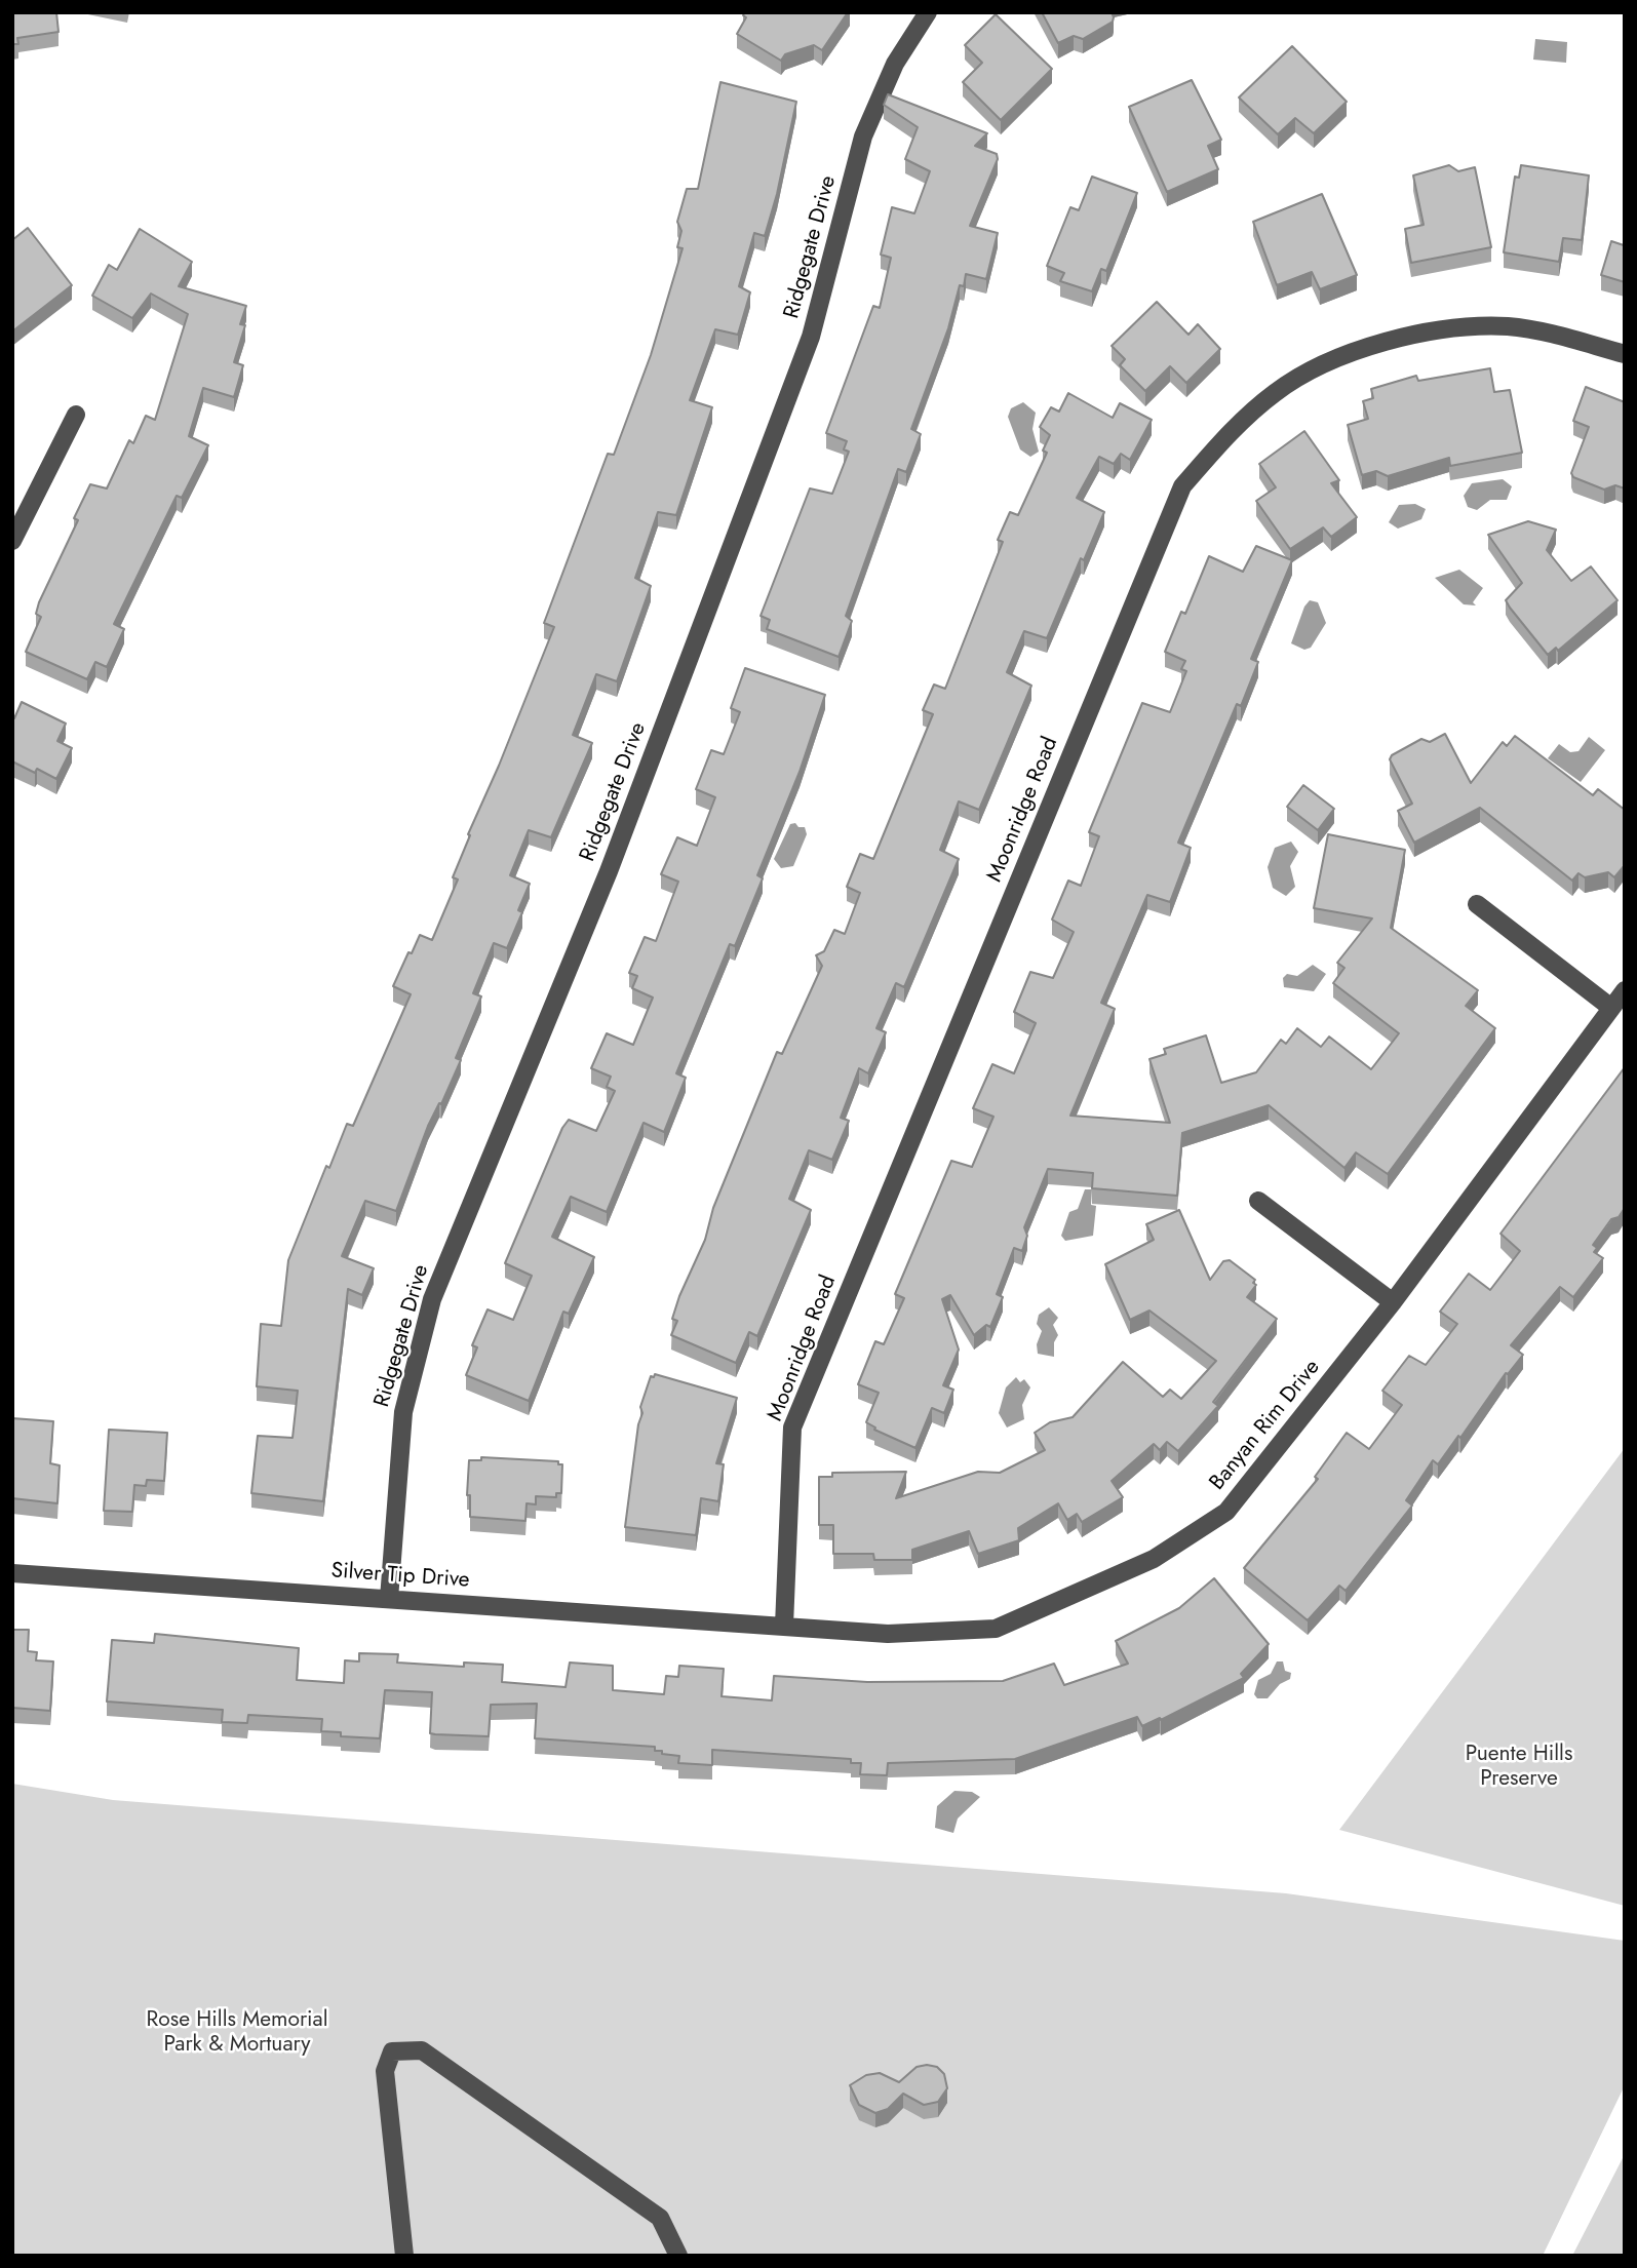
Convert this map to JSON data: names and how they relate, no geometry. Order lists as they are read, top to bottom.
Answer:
{
  "streets": {
    "street": [
      "Ridgegate Drive",
      "Moonridge Road",
      "Banyan Rim Drive",
      "Silver Tip Drive"
    ]
  },
  "crossings": [
    ["Ridgegate Drive", "Silver Tip Drive"],
    ["Moonridge Road", "Banyan Rim Drive"],
    ["Moonridge Road", "Silver Tip Drive"],
    ["Banyan Rim Drive", "Silver Tip Drive"]
  ],
  "parks": ["Puente Hills Preserve", "Rose Hills Memorial Park & Mortuary"]
}
